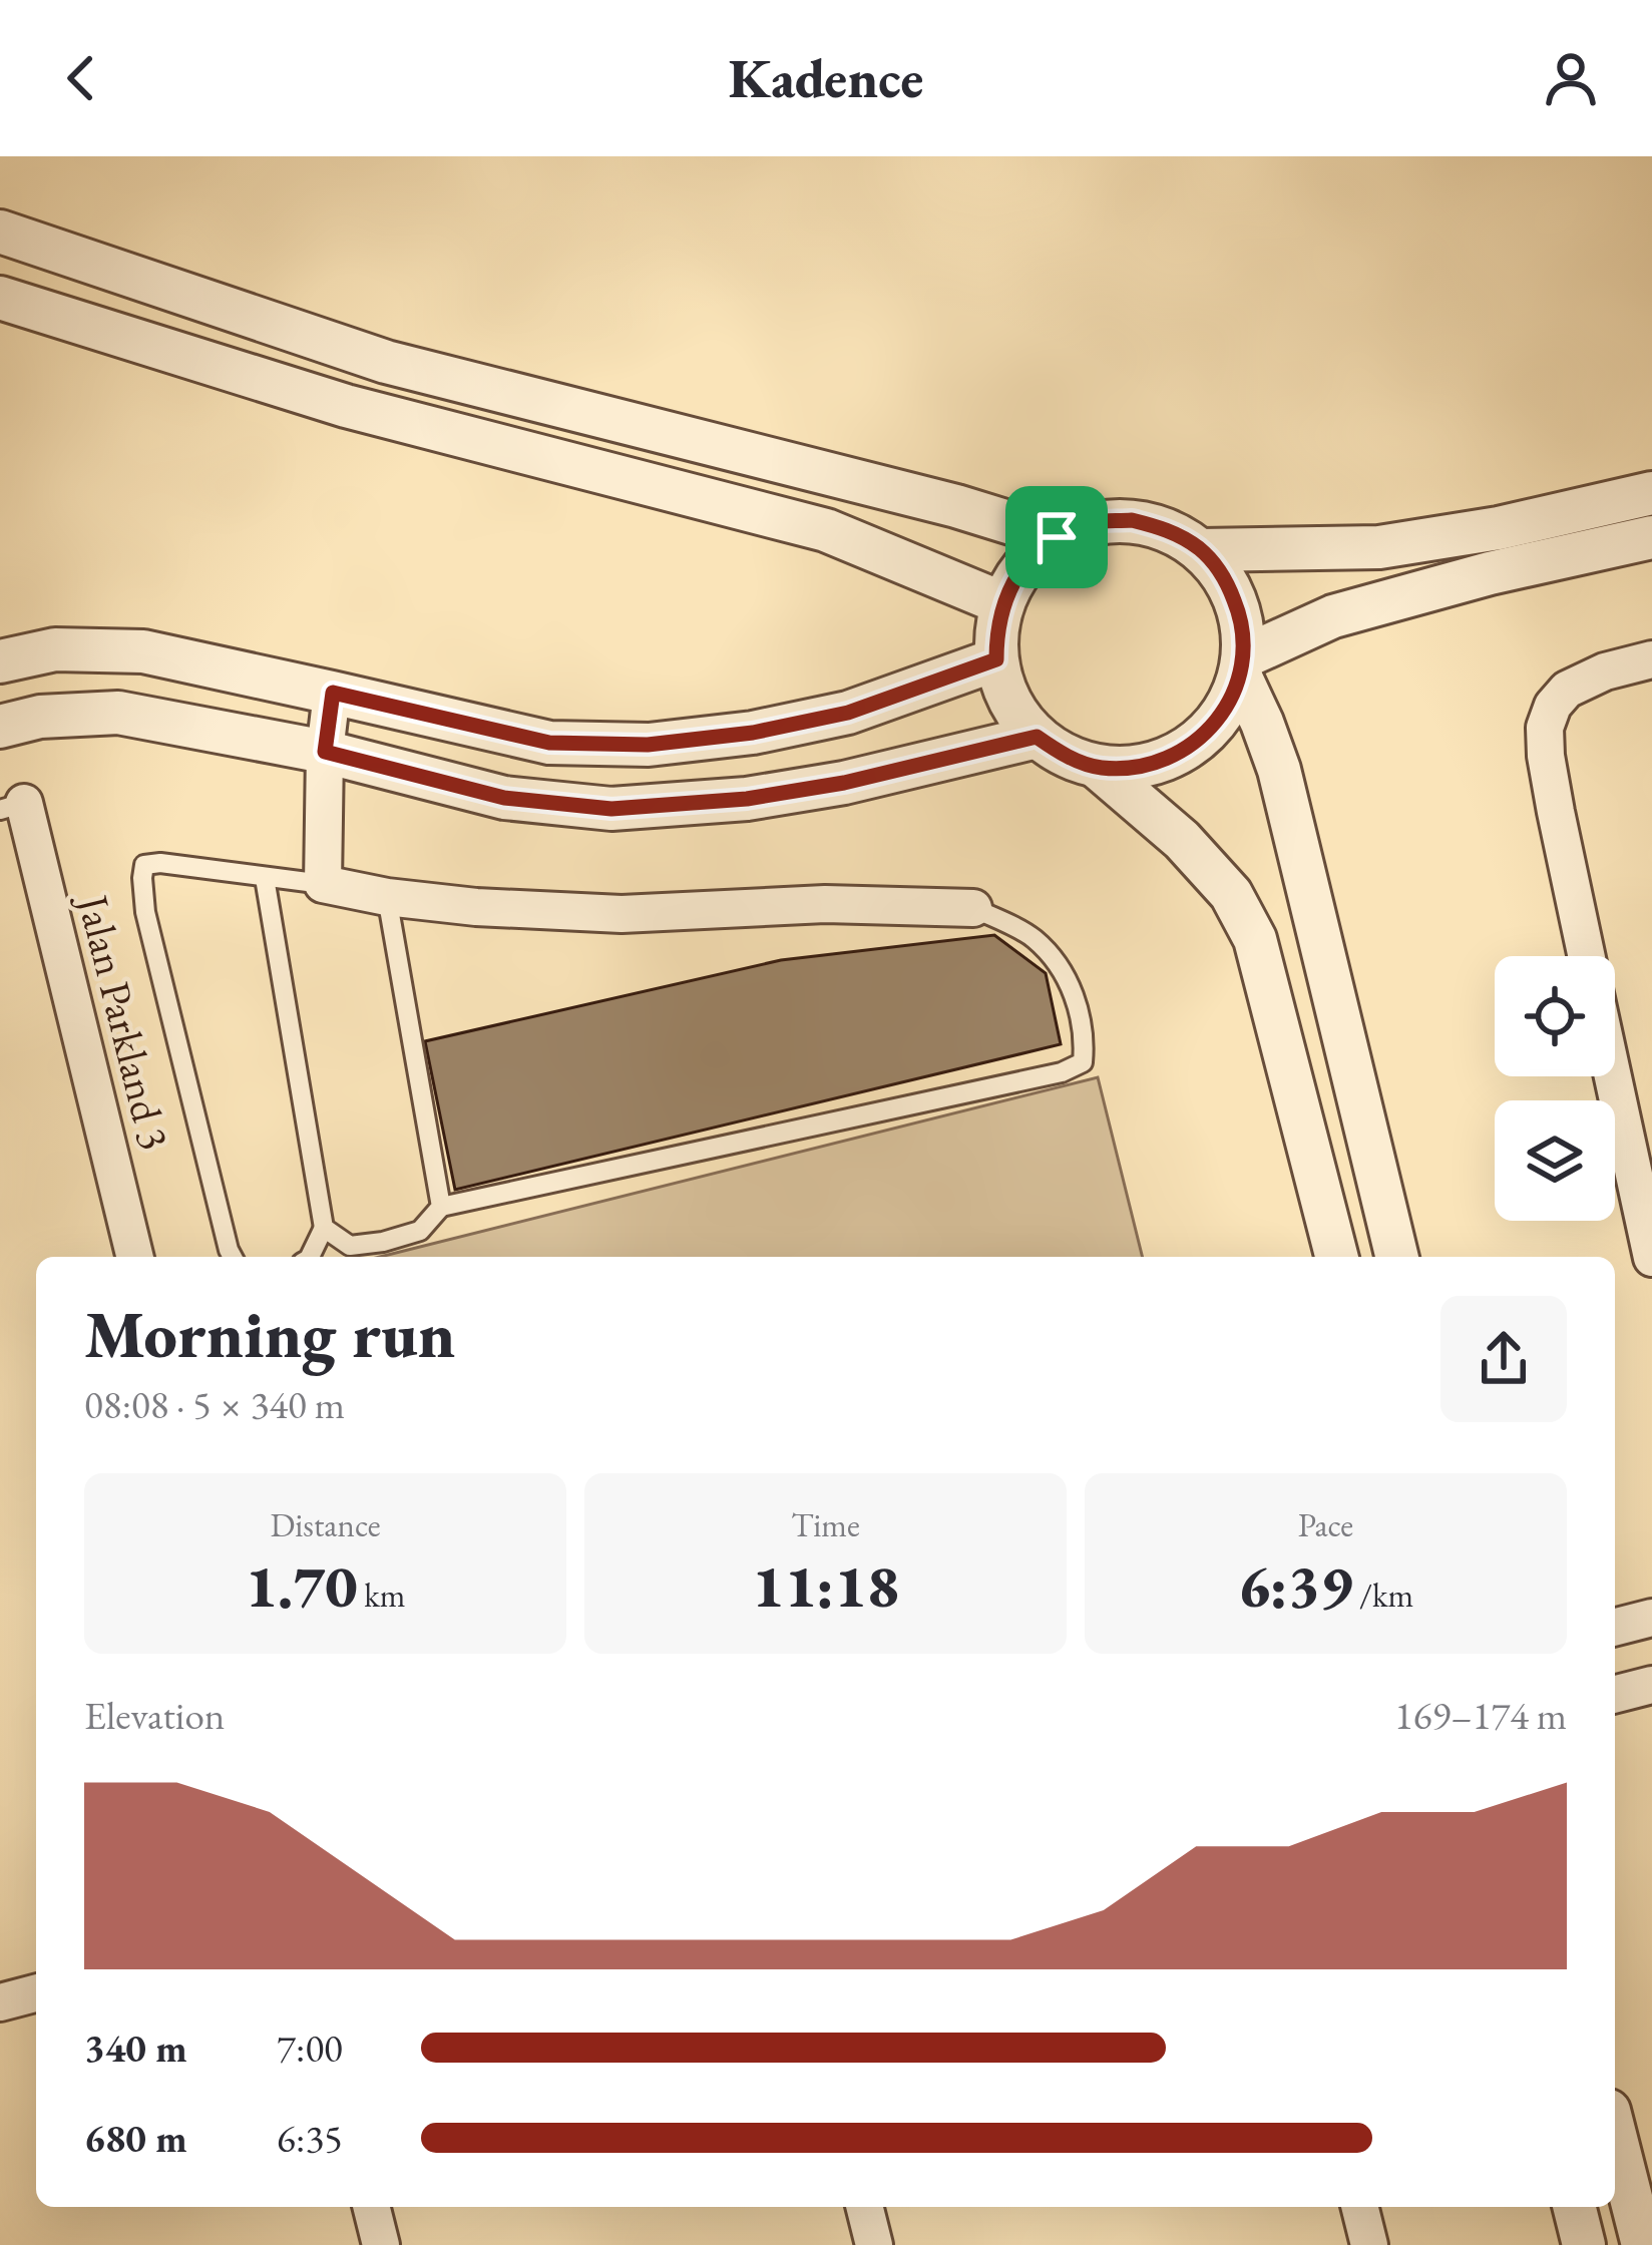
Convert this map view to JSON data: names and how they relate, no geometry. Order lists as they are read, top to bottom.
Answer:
{
  "streets": {
    "street": ["Jalan Parkland 3"]
  },
  "page": {
    "header": "Kadence",
    "heading": ["Morning run", "08:08 · 5 × 340 m"],
    "stats": [
      ["Distance", "1.70 km"],
      ["Time", "11:18"],
      ["Pace", "6:39 /km"]
    ],
    "chart": ["Elevation", "169–174 m"],
    "list": [
      {
        "name": "340 m",
        "note": "7:00"
      },
      {
        "name": "680 m",
        "note": "6:35"
      }
    ]
  }
}
